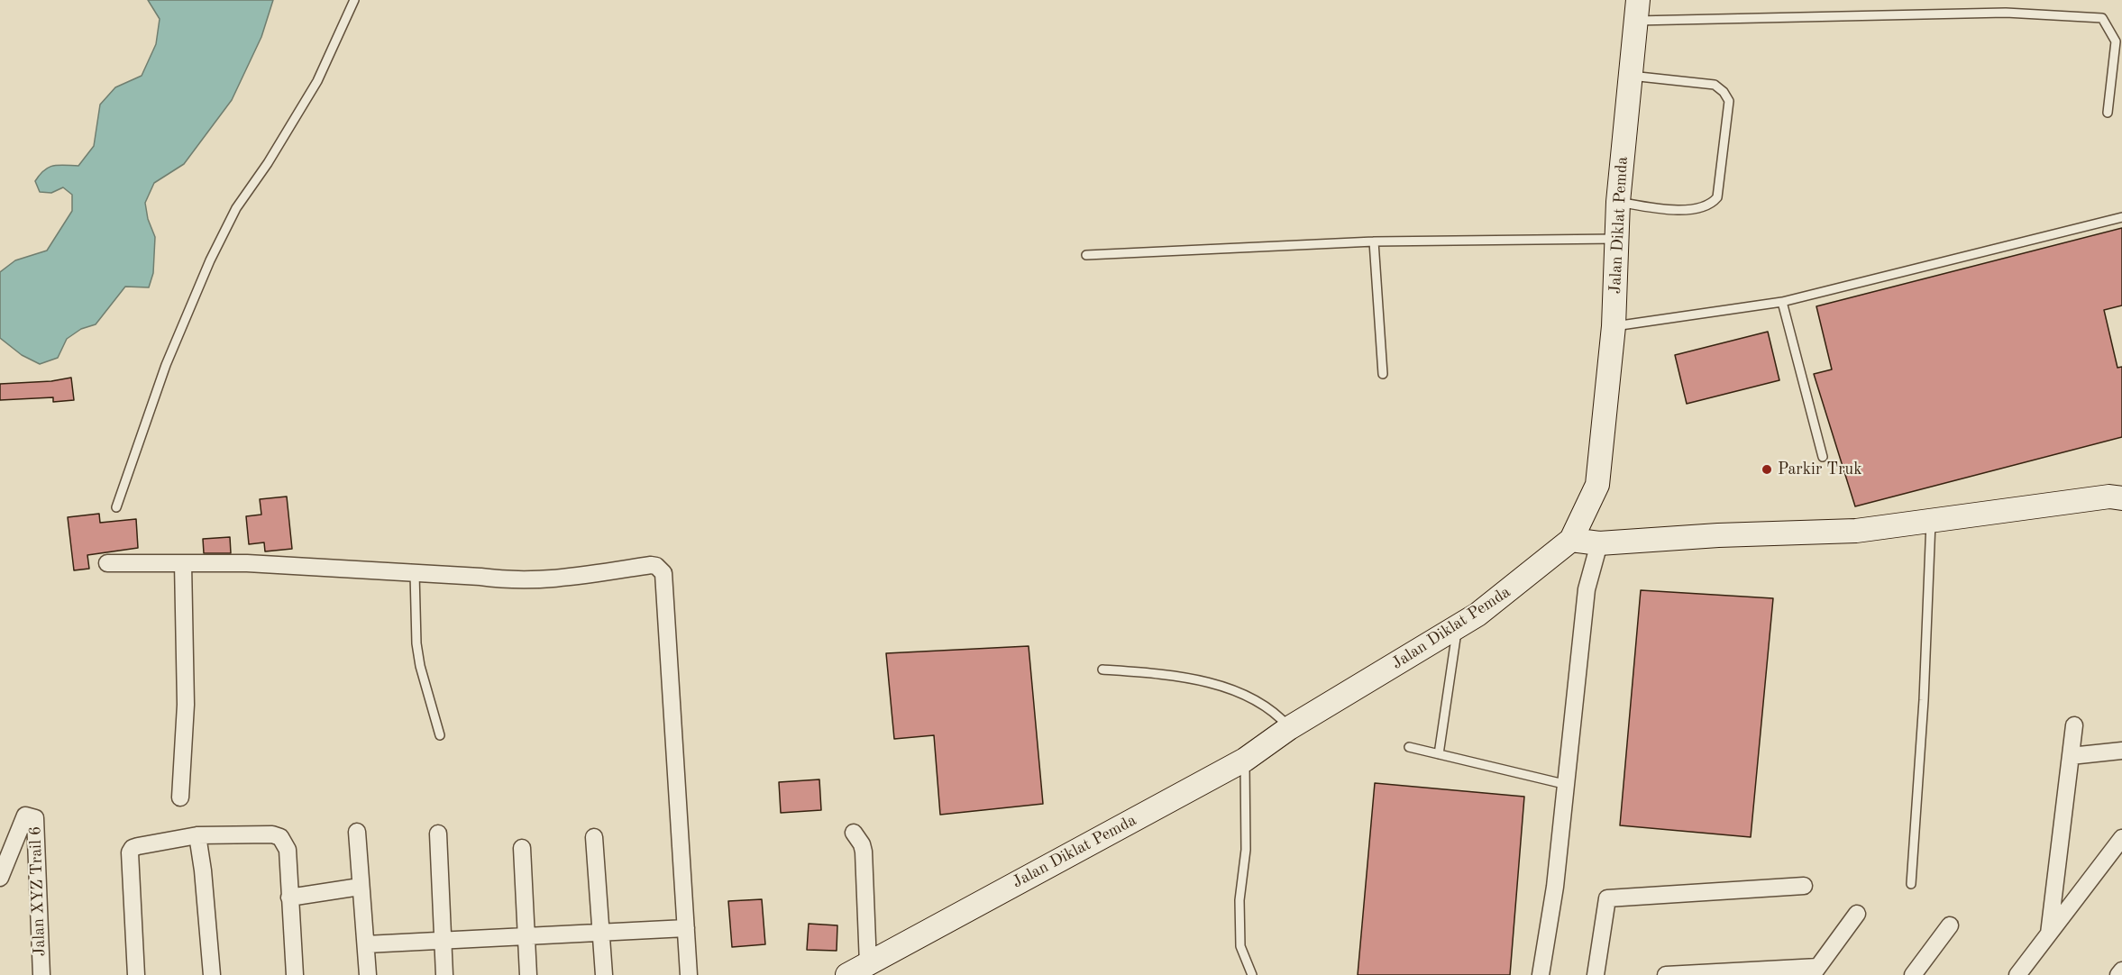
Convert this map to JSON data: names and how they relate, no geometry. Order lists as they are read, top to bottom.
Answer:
{
  "streets": {
    "street": ["Jalan Diklat Pemda", "Jalan XYZ Trail 6"]
  },
  "places": ["Parkir Truk"]
}
